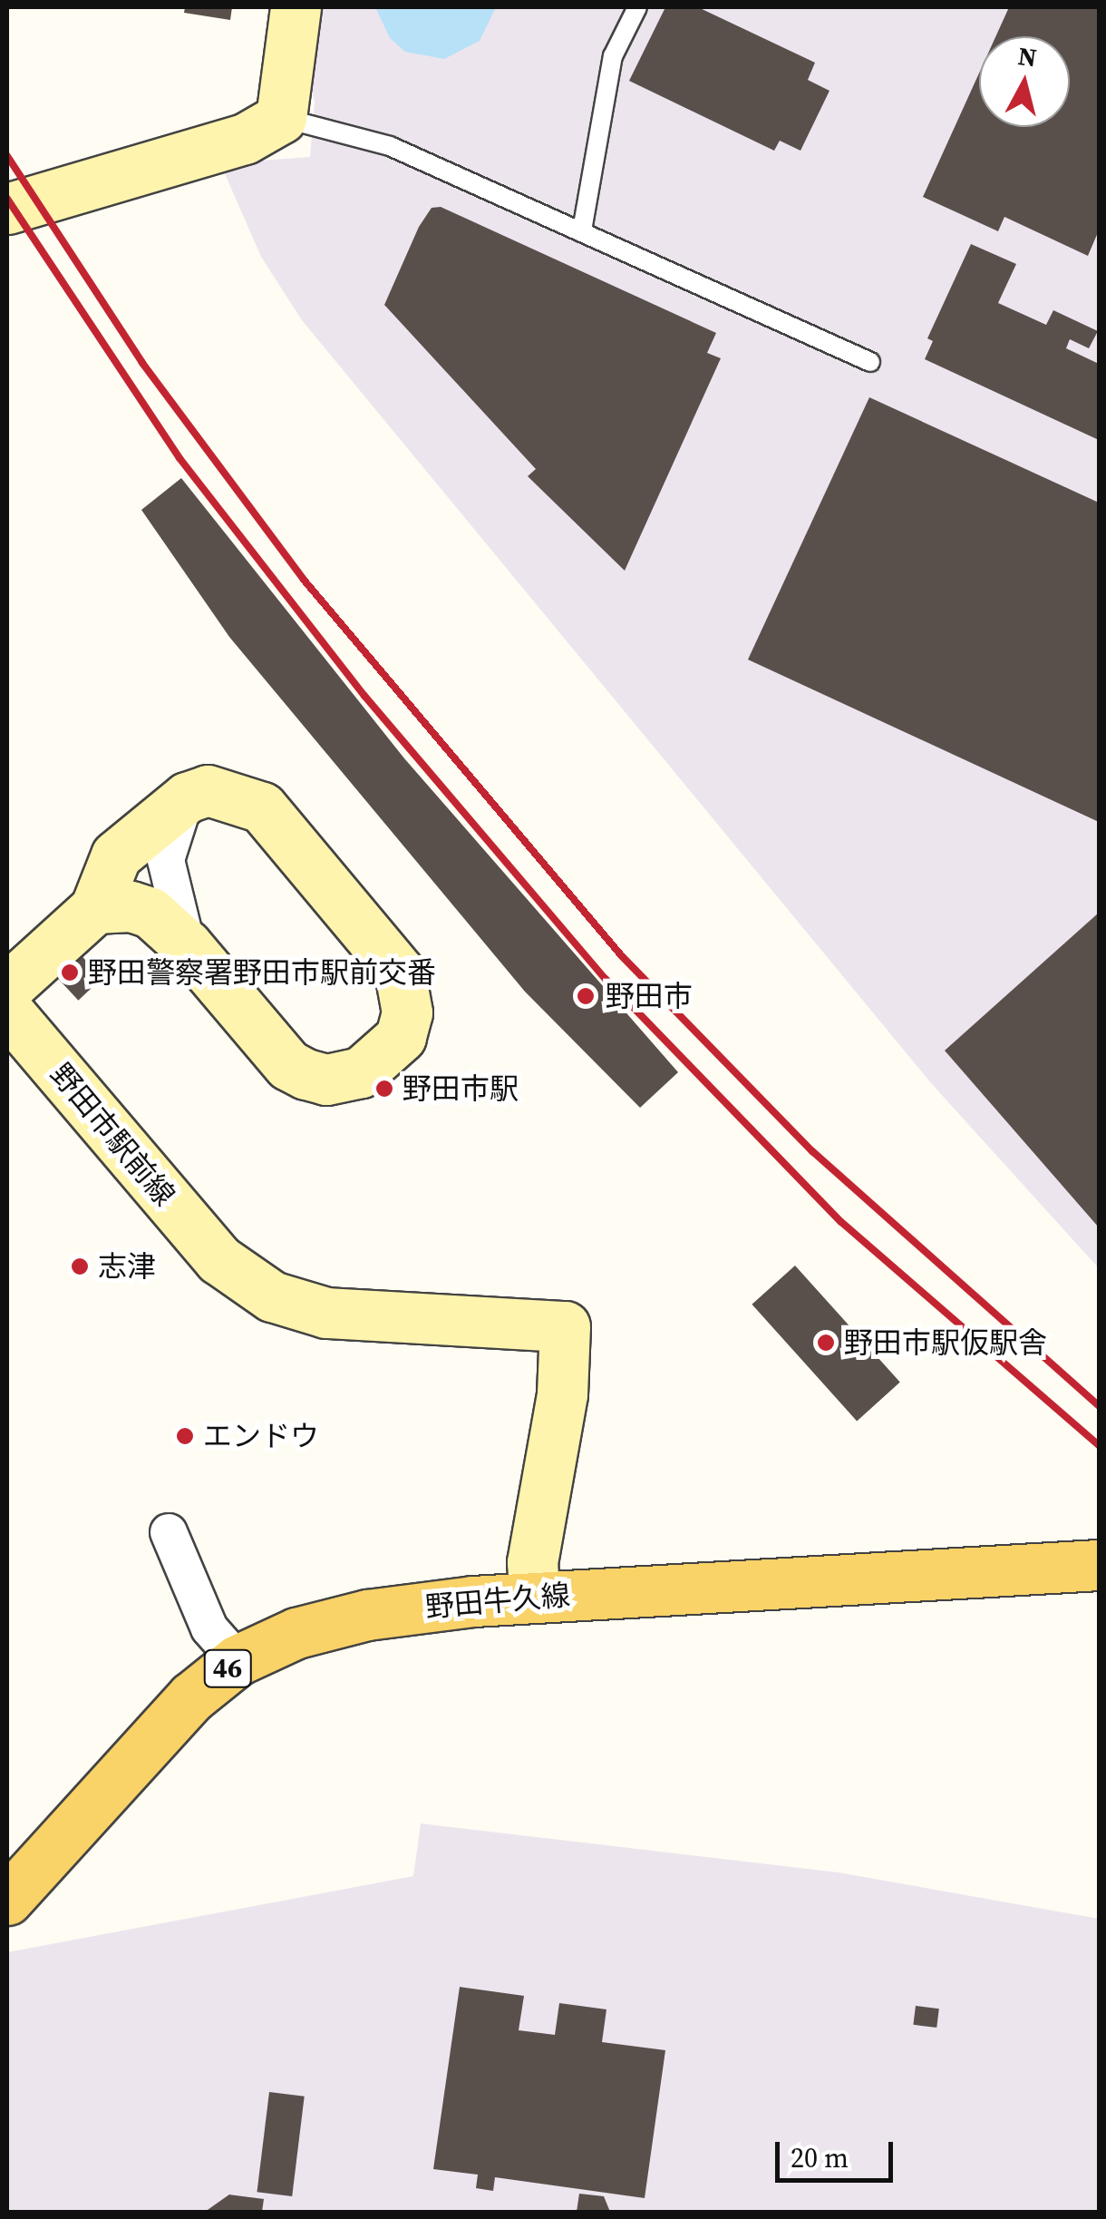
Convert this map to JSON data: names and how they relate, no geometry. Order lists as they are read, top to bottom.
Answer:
{
  "streets": {
    "main road": ["野田牛久線", "46"],
    "street": ["野田市駅前線"]
  },
  "crossings": [
    ["野田市駅前線", "野田牛久線"]
  ],
  "places": [
    "野田警察署野田市駅前交番",
    "野田市",
    "野田市駅",
    "志津",
    "野田市駅仮駅舎",
    "エンドウ"
  ],
  "scale_bar": "20 m",
  "north": "top"
}
